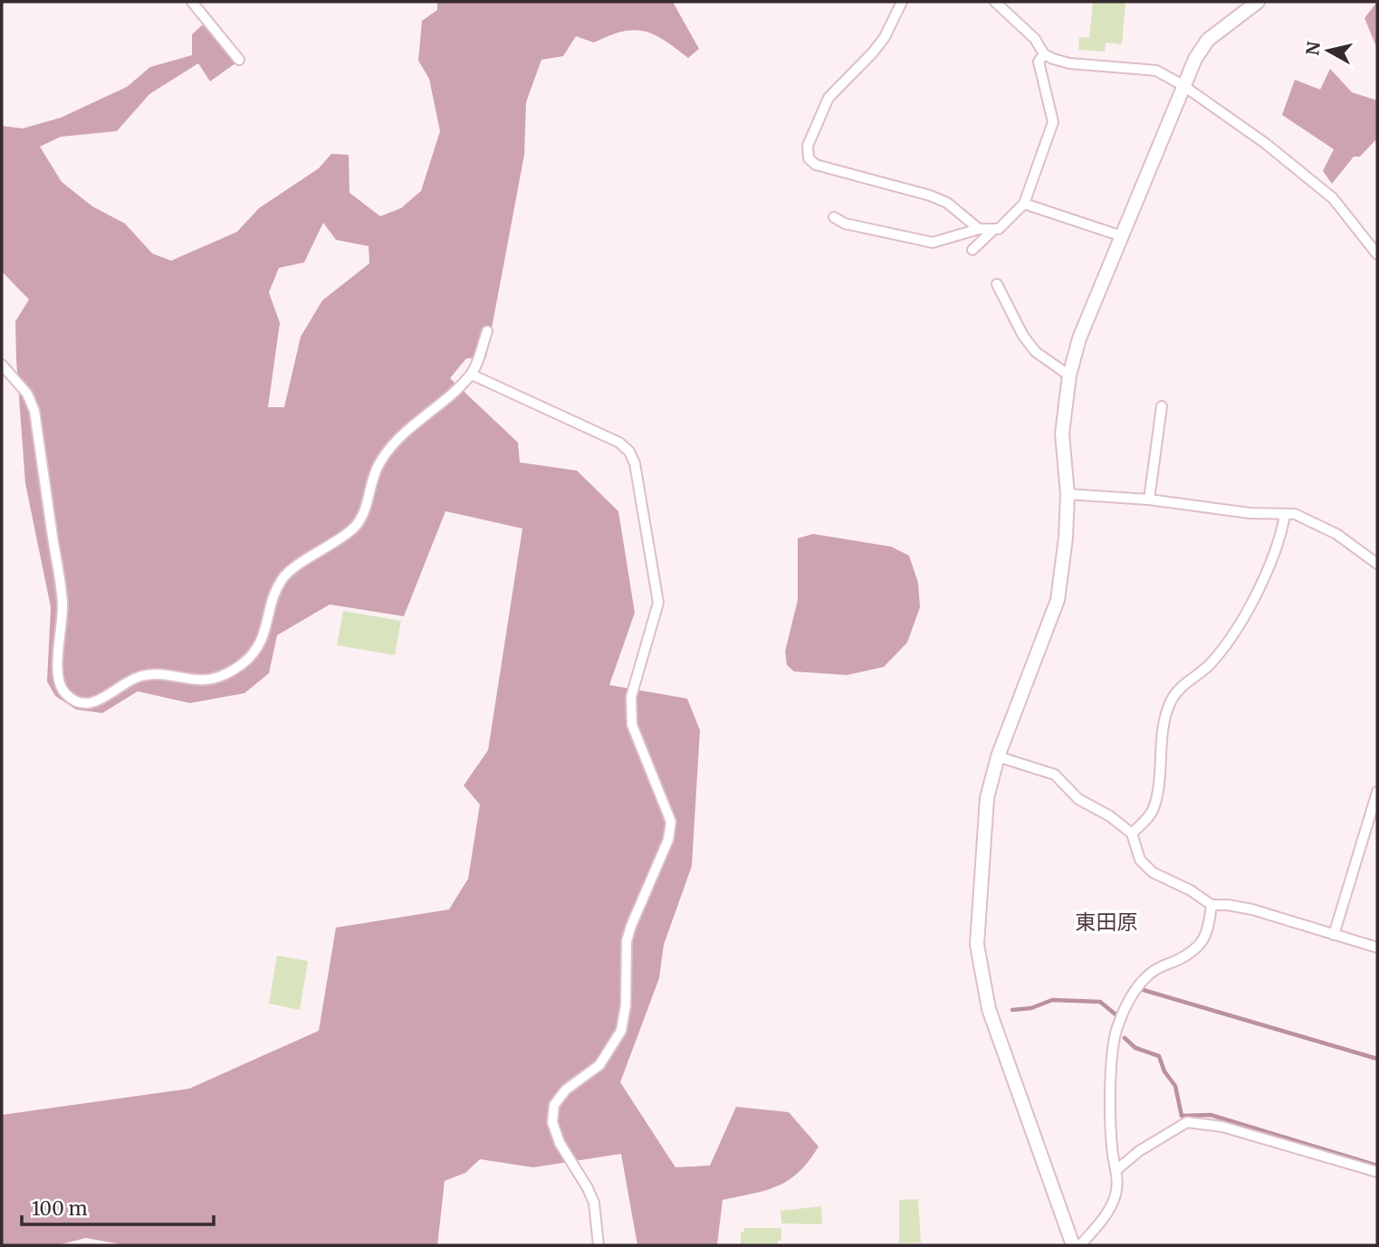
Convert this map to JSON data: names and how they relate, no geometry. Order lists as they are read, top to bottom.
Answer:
{
  "districts": ["東田原"],
  "scale_bar": "100 m",
  "north": "left"
}
